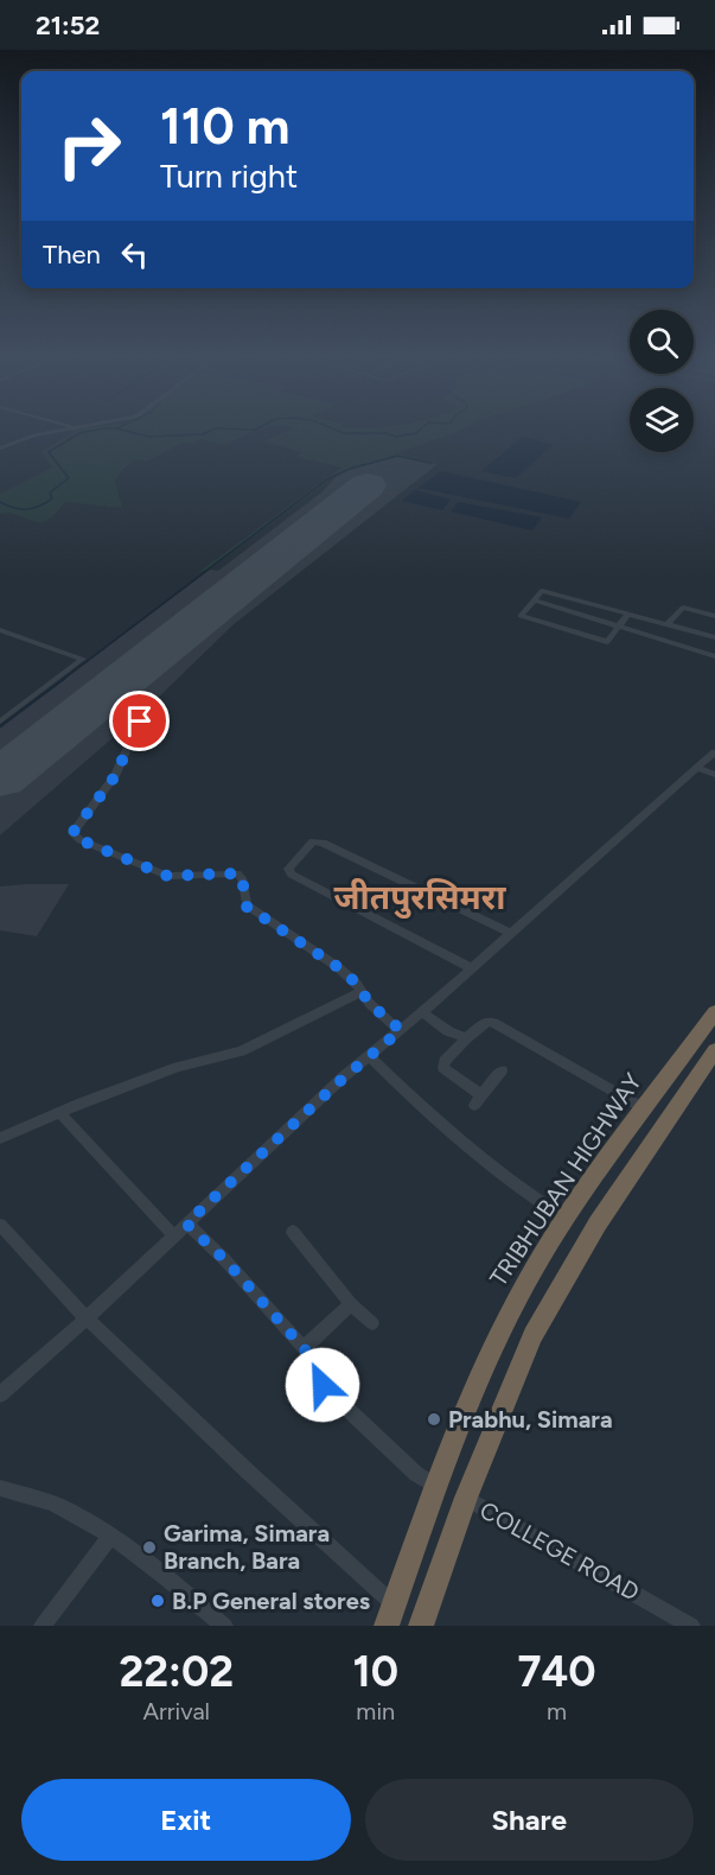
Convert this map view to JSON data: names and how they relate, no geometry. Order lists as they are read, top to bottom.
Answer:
{
  "streets": {
    "highway": ["TRIBHUBAN HIGHWAY"],
    "street": ["COLLEGE ROAD"]
  },
  "districts": ["जीतपुरसिमरा"],
  "places": ["Prabhu, Simara", "Garima, Simara Branch, Bara", "B.P General stores"],
  "page": {
    "status": "21:52",
    "turn": ["110 m", "Turn right"],
    "then": "Then",
    "eta": [
      "22:02",
      "Arrival",
      "10",
      "min",
      "740",
      "m"
    ],
    "buttons": ["Exit", "Share"]
  }
}
